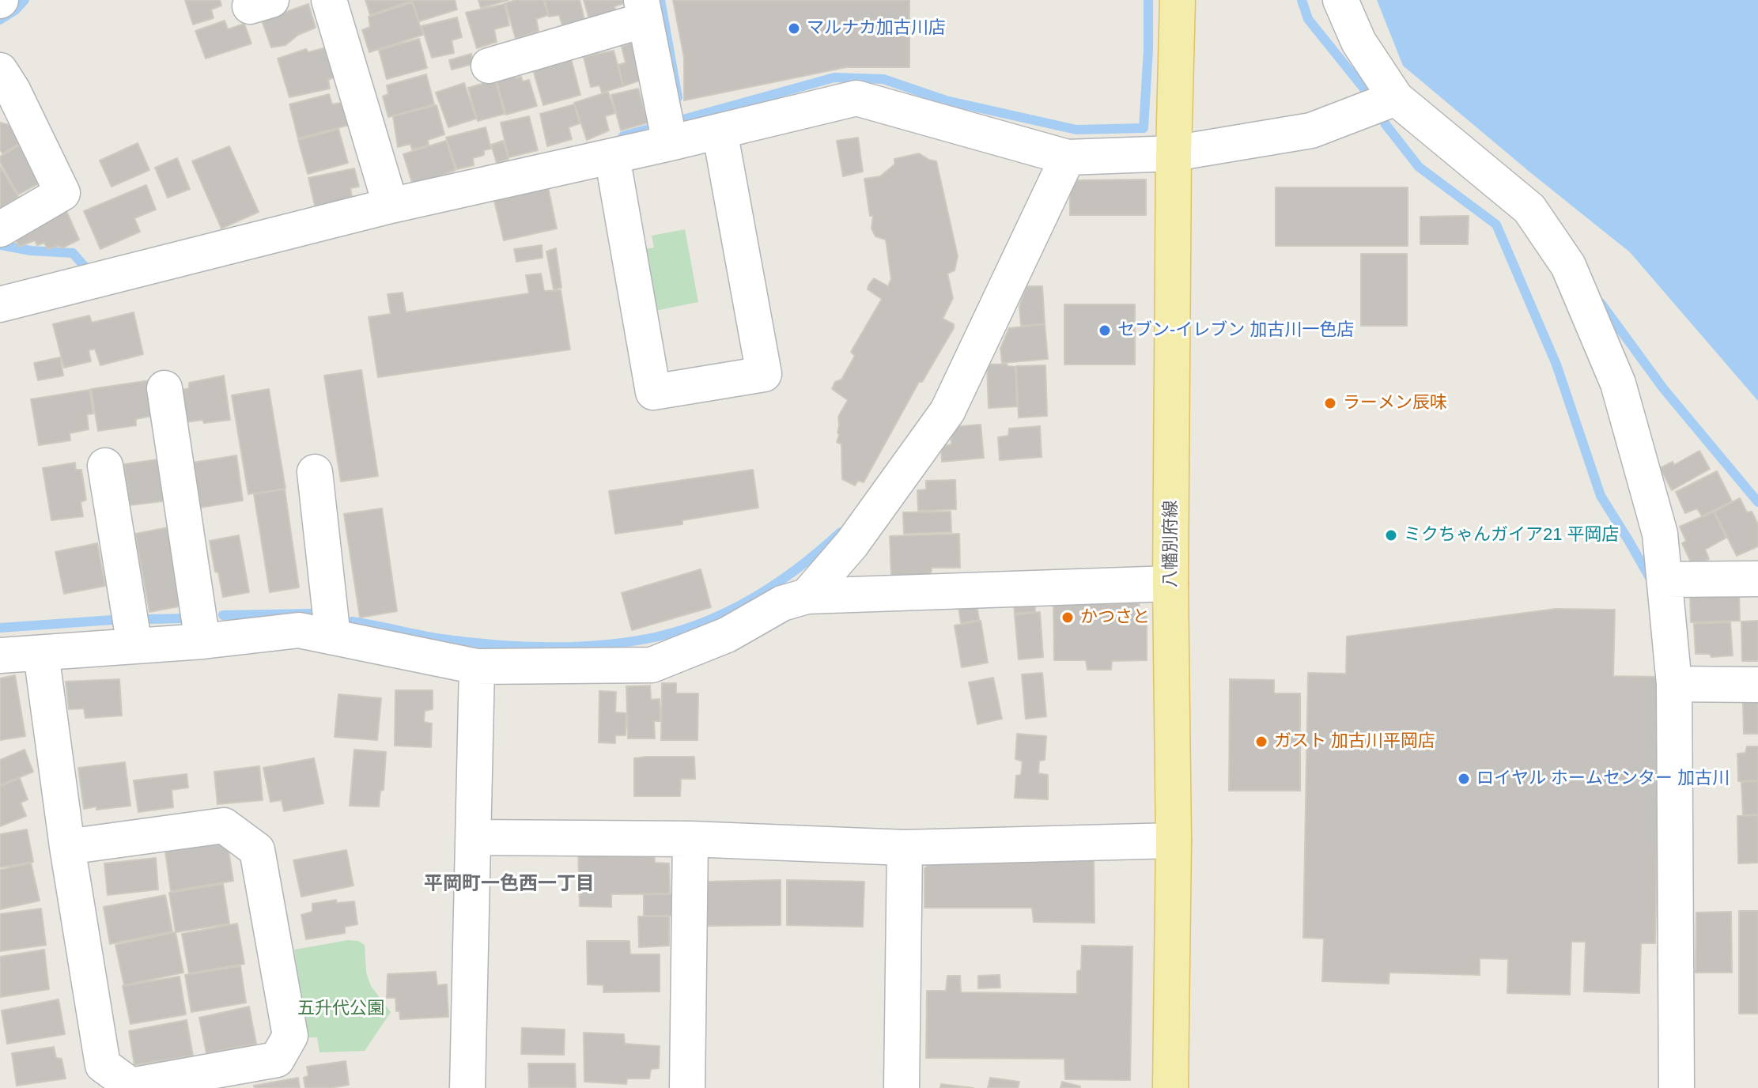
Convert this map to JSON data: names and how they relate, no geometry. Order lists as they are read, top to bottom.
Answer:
{
  "streets": {
    "main road": ["八幡別府線"]
  },
  "districts": ["平岡町一色西一丁目"],
  "parks": ["五升代公園"],
  "places": [
    "マルナカ加古川店",
    "セブン-イレブン 加古川一色店",
    "ラーメン辰味",
    "ミクちゃんガイア21 平岡店",
    "かつさと",
    "ガスト 加古川平岡店",
    "ロイヤル ホームセンター 加古川"
  ]
}
